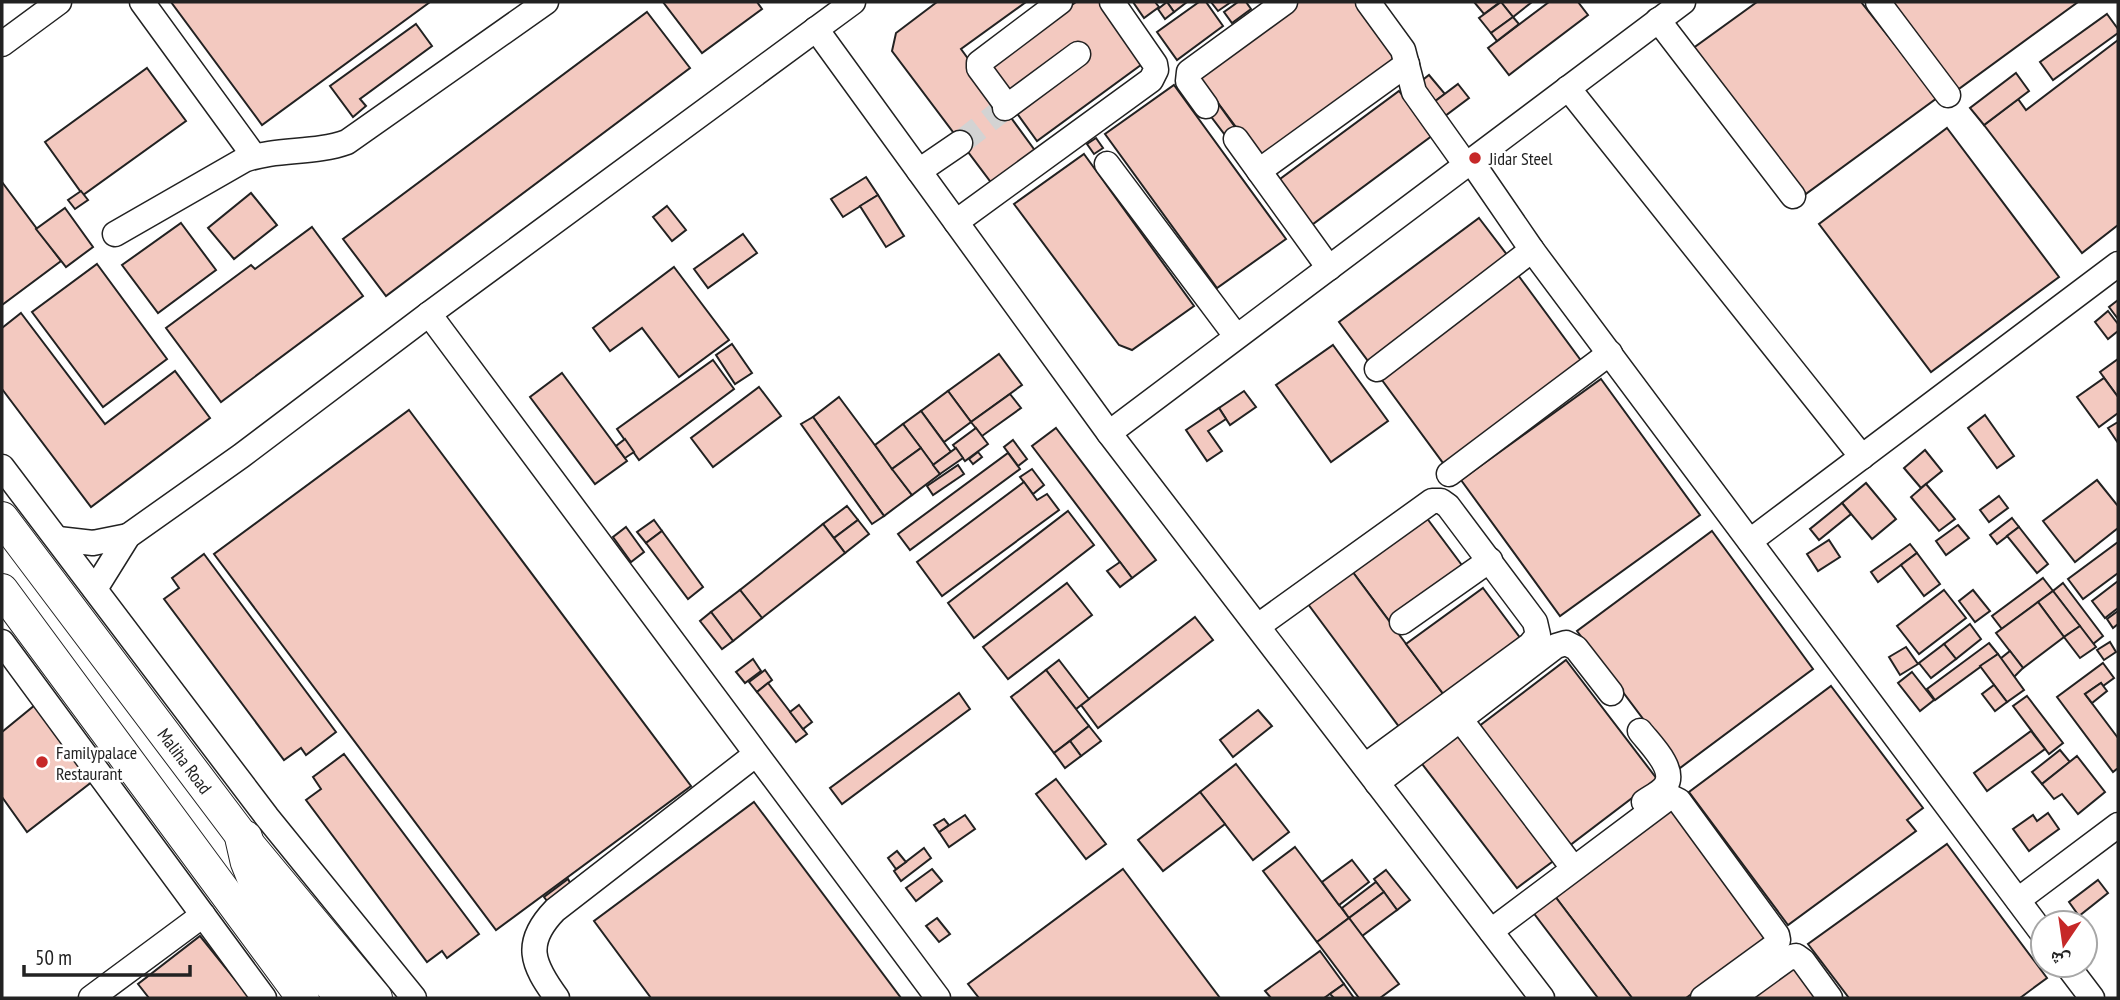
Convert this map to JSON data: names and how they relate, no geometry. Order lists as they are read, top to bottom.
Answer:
{
  "streets": {
    "main road": ["Maliha Road"]
  },
  "places": ["Jidar Steel", "Familypalace Restaurant"],
  "scale_bar": "50 m",
  "north": "bottom"
}
